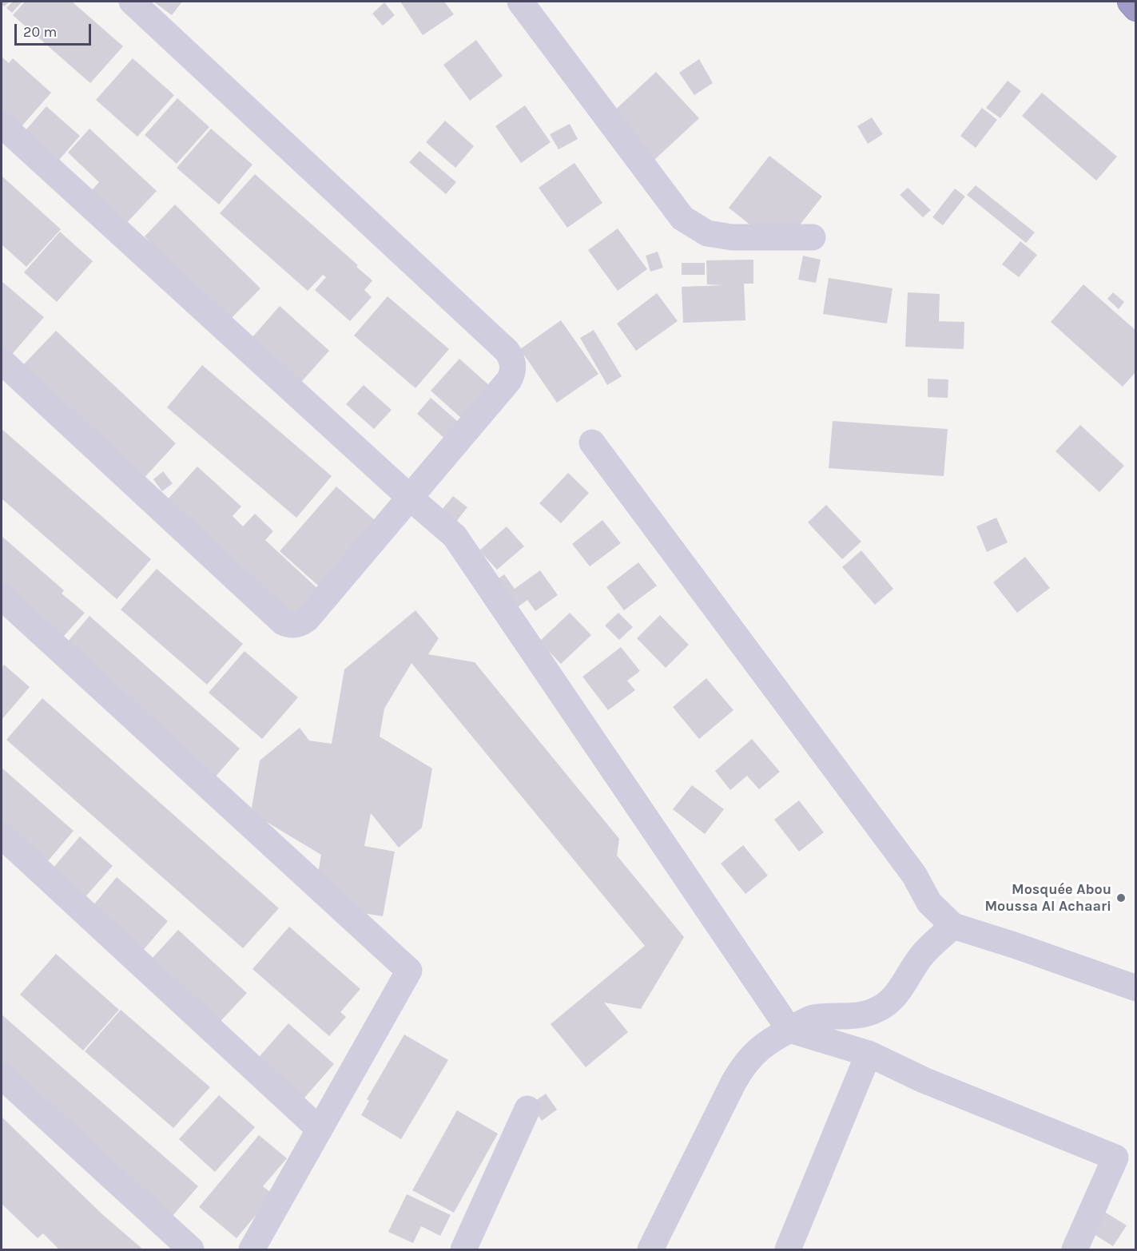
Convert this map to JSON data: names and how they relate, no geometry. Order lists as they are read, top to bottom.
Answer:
{
  "places": ["Mosquée Abou Moussa Al Achaari"],
  "scale_bar": "20 m"
}
